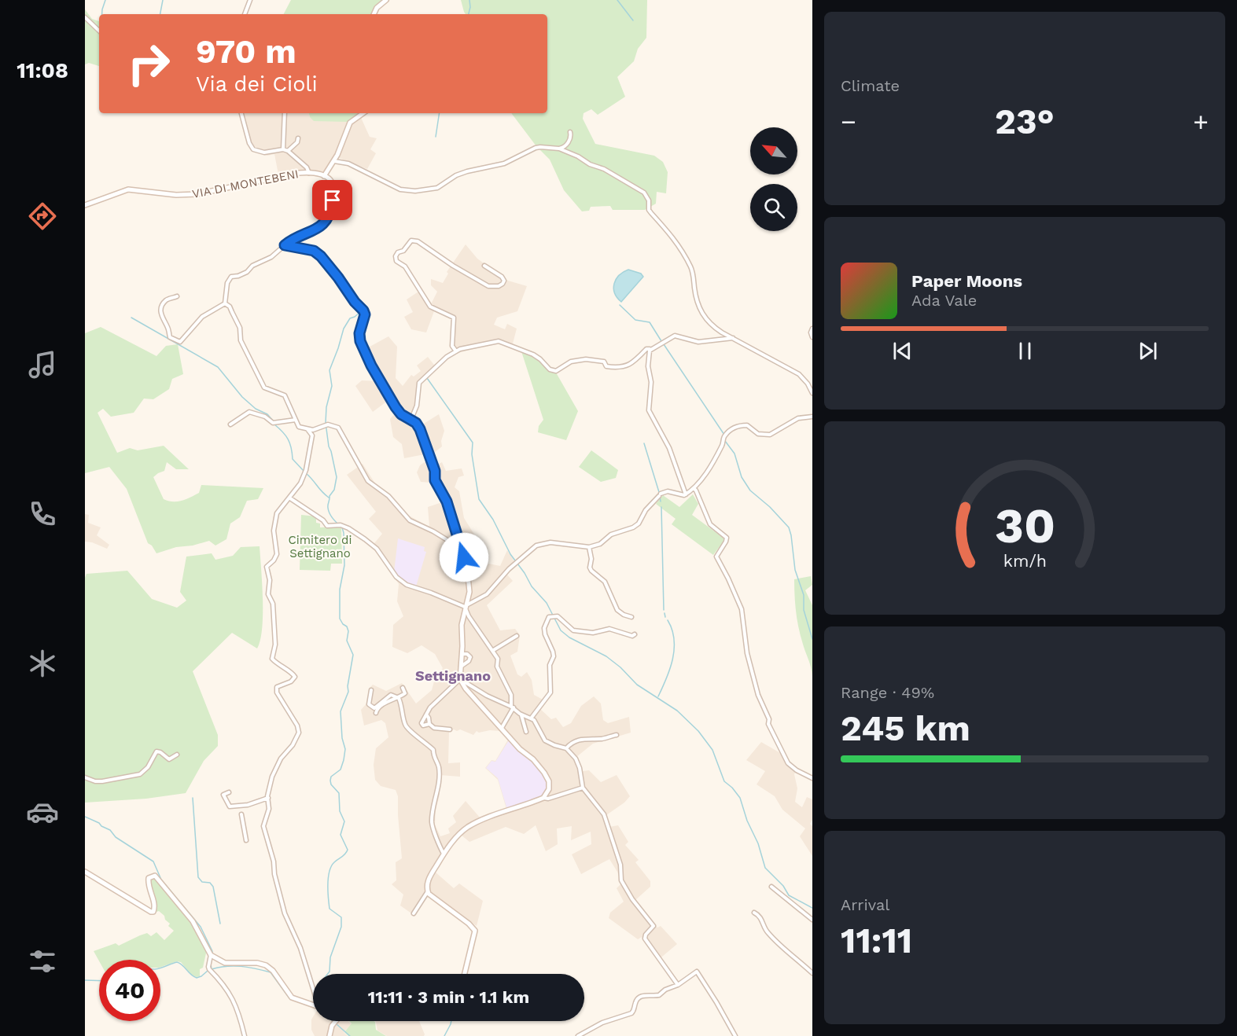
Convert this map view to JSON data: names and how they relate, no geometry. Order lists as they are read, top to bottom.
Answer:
{
  "streets": {
    "street": ["VIA DI MONTEBENI"]
  },
  "districts": ["Settignano"],
  "parks": ["Cimitero di Settignano"],
  "north": "top left",
  "page": {
    "tabs": "11:08",
    "tile": [
      "Climate",
      ["Range · 49%", "245 km"],
      ["Arrival", "11:11"]
    ],
    "turn": ["970 m", "Via dei Cioli"],
    "heat": ["−", "23°", "+"],
    "song": ["Paper Moons", "Ada Vale"],
    "limit": "40",
    "trip": "11:11 · 3 min · 1.1 km",
    "gauge": ["30", "km/h"]
  }
}
